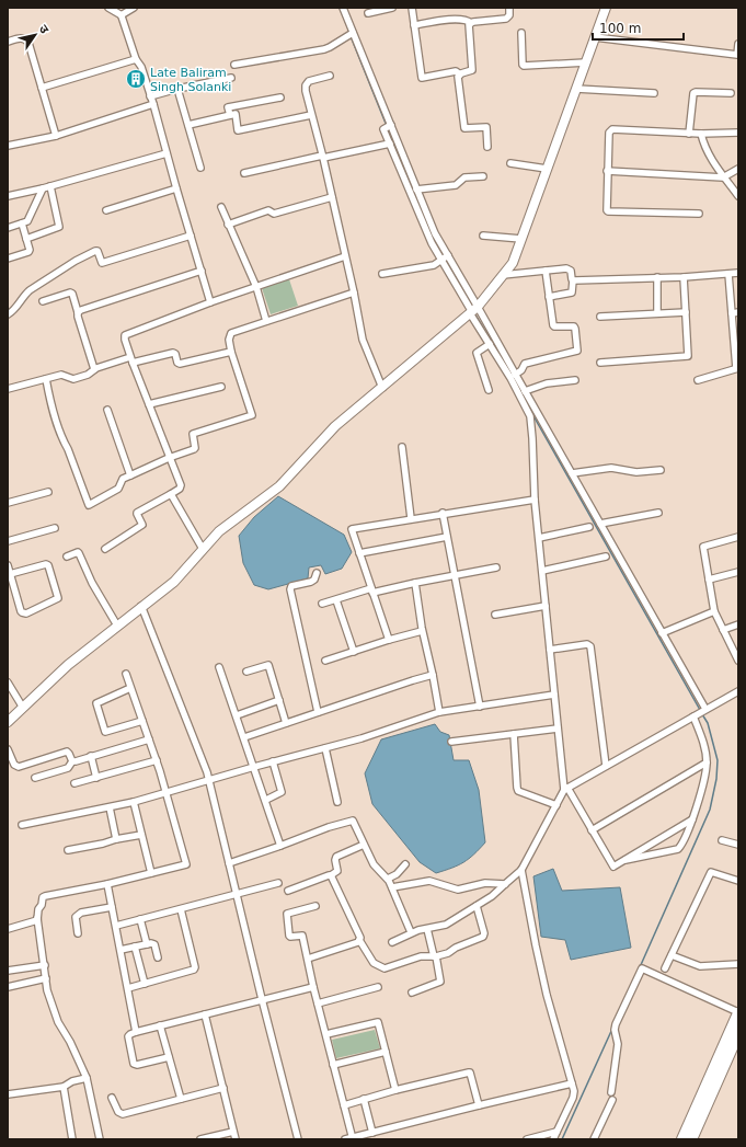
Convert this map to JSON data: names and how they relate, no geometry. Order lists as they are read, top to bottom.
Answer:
{
  "places": {
    "building": ["Late Baliram Singh Solanki"]
  },
  "scale_bar": "100 m",
  "north": "top right"
}
